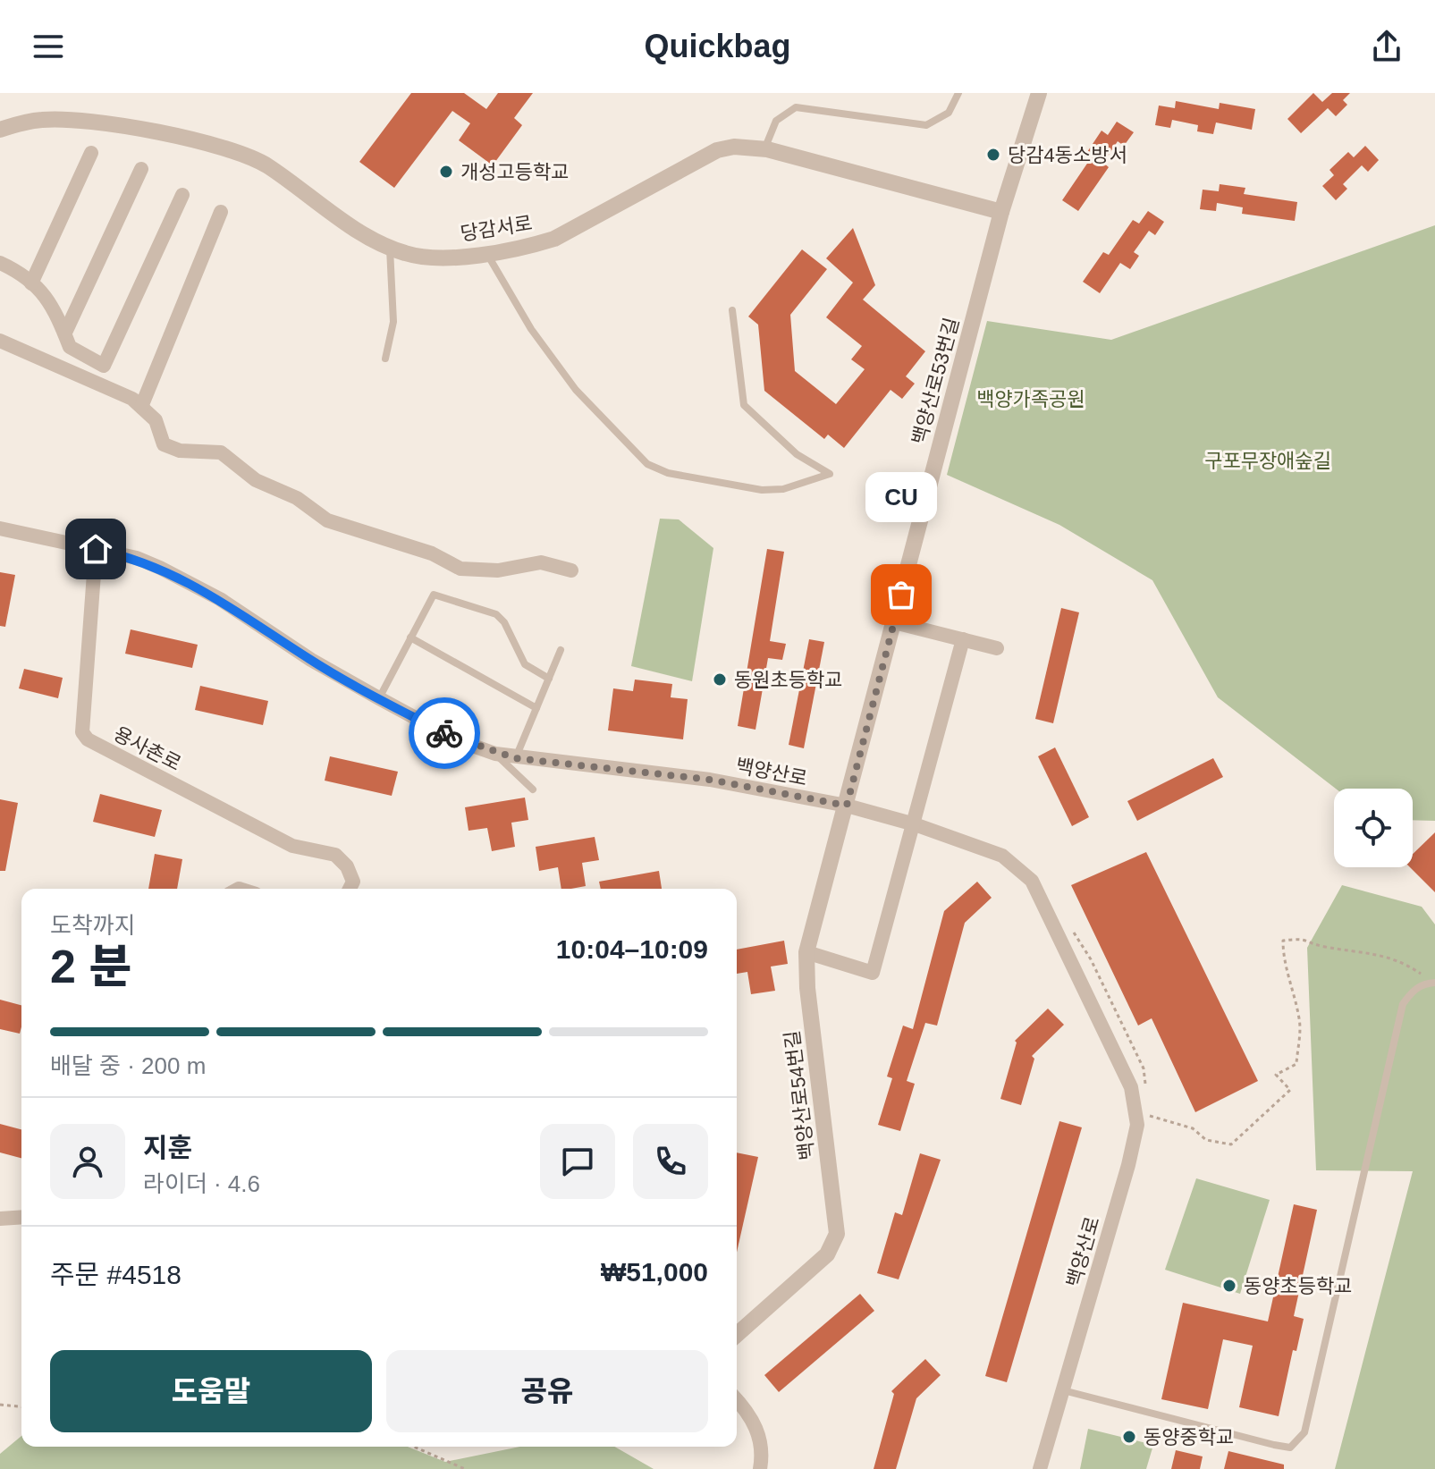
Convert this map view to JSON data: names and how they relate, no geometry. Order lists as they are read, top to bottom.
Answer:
{
  "streets": {
    "street": [
      "당감서로",
      "백양산로53번길",
      "용사촌로",
      "백양산로",
      "백양산로54번길"
    ]
  },
  "crossings": [
    ["당감서로", "백양산로53번길"],
    ["백양산로53번길", "백양산로"],
    ["백양산로53번길", "백양산로54번길"],
    ["용사촌로", "백양산로"],
    ["백양산로", "백양산로54번길"]
  ],
  "parks": ["백양가족공원", "구포무장애숲길"],
  "places": [
    "당감4동소방서",
    "개성고등학교",
    "CU",
    "동원초등학교",
    "동양초등학교",
    "동양중학교"
  ],
  "page": {
    "header": "Quickbag",
    "bubble": "CU",
    "heading": ["2 분", "도착까지", "10:04–10:09"],
    "panel": [
      "지훈",
      "라이더 · 4.6",
      "주문 #4518",
      "₩51,000"
    ],
    "bar": "배달 중 · 200 m",
    "buttons": ["도움말", "공유"]
  }
}
